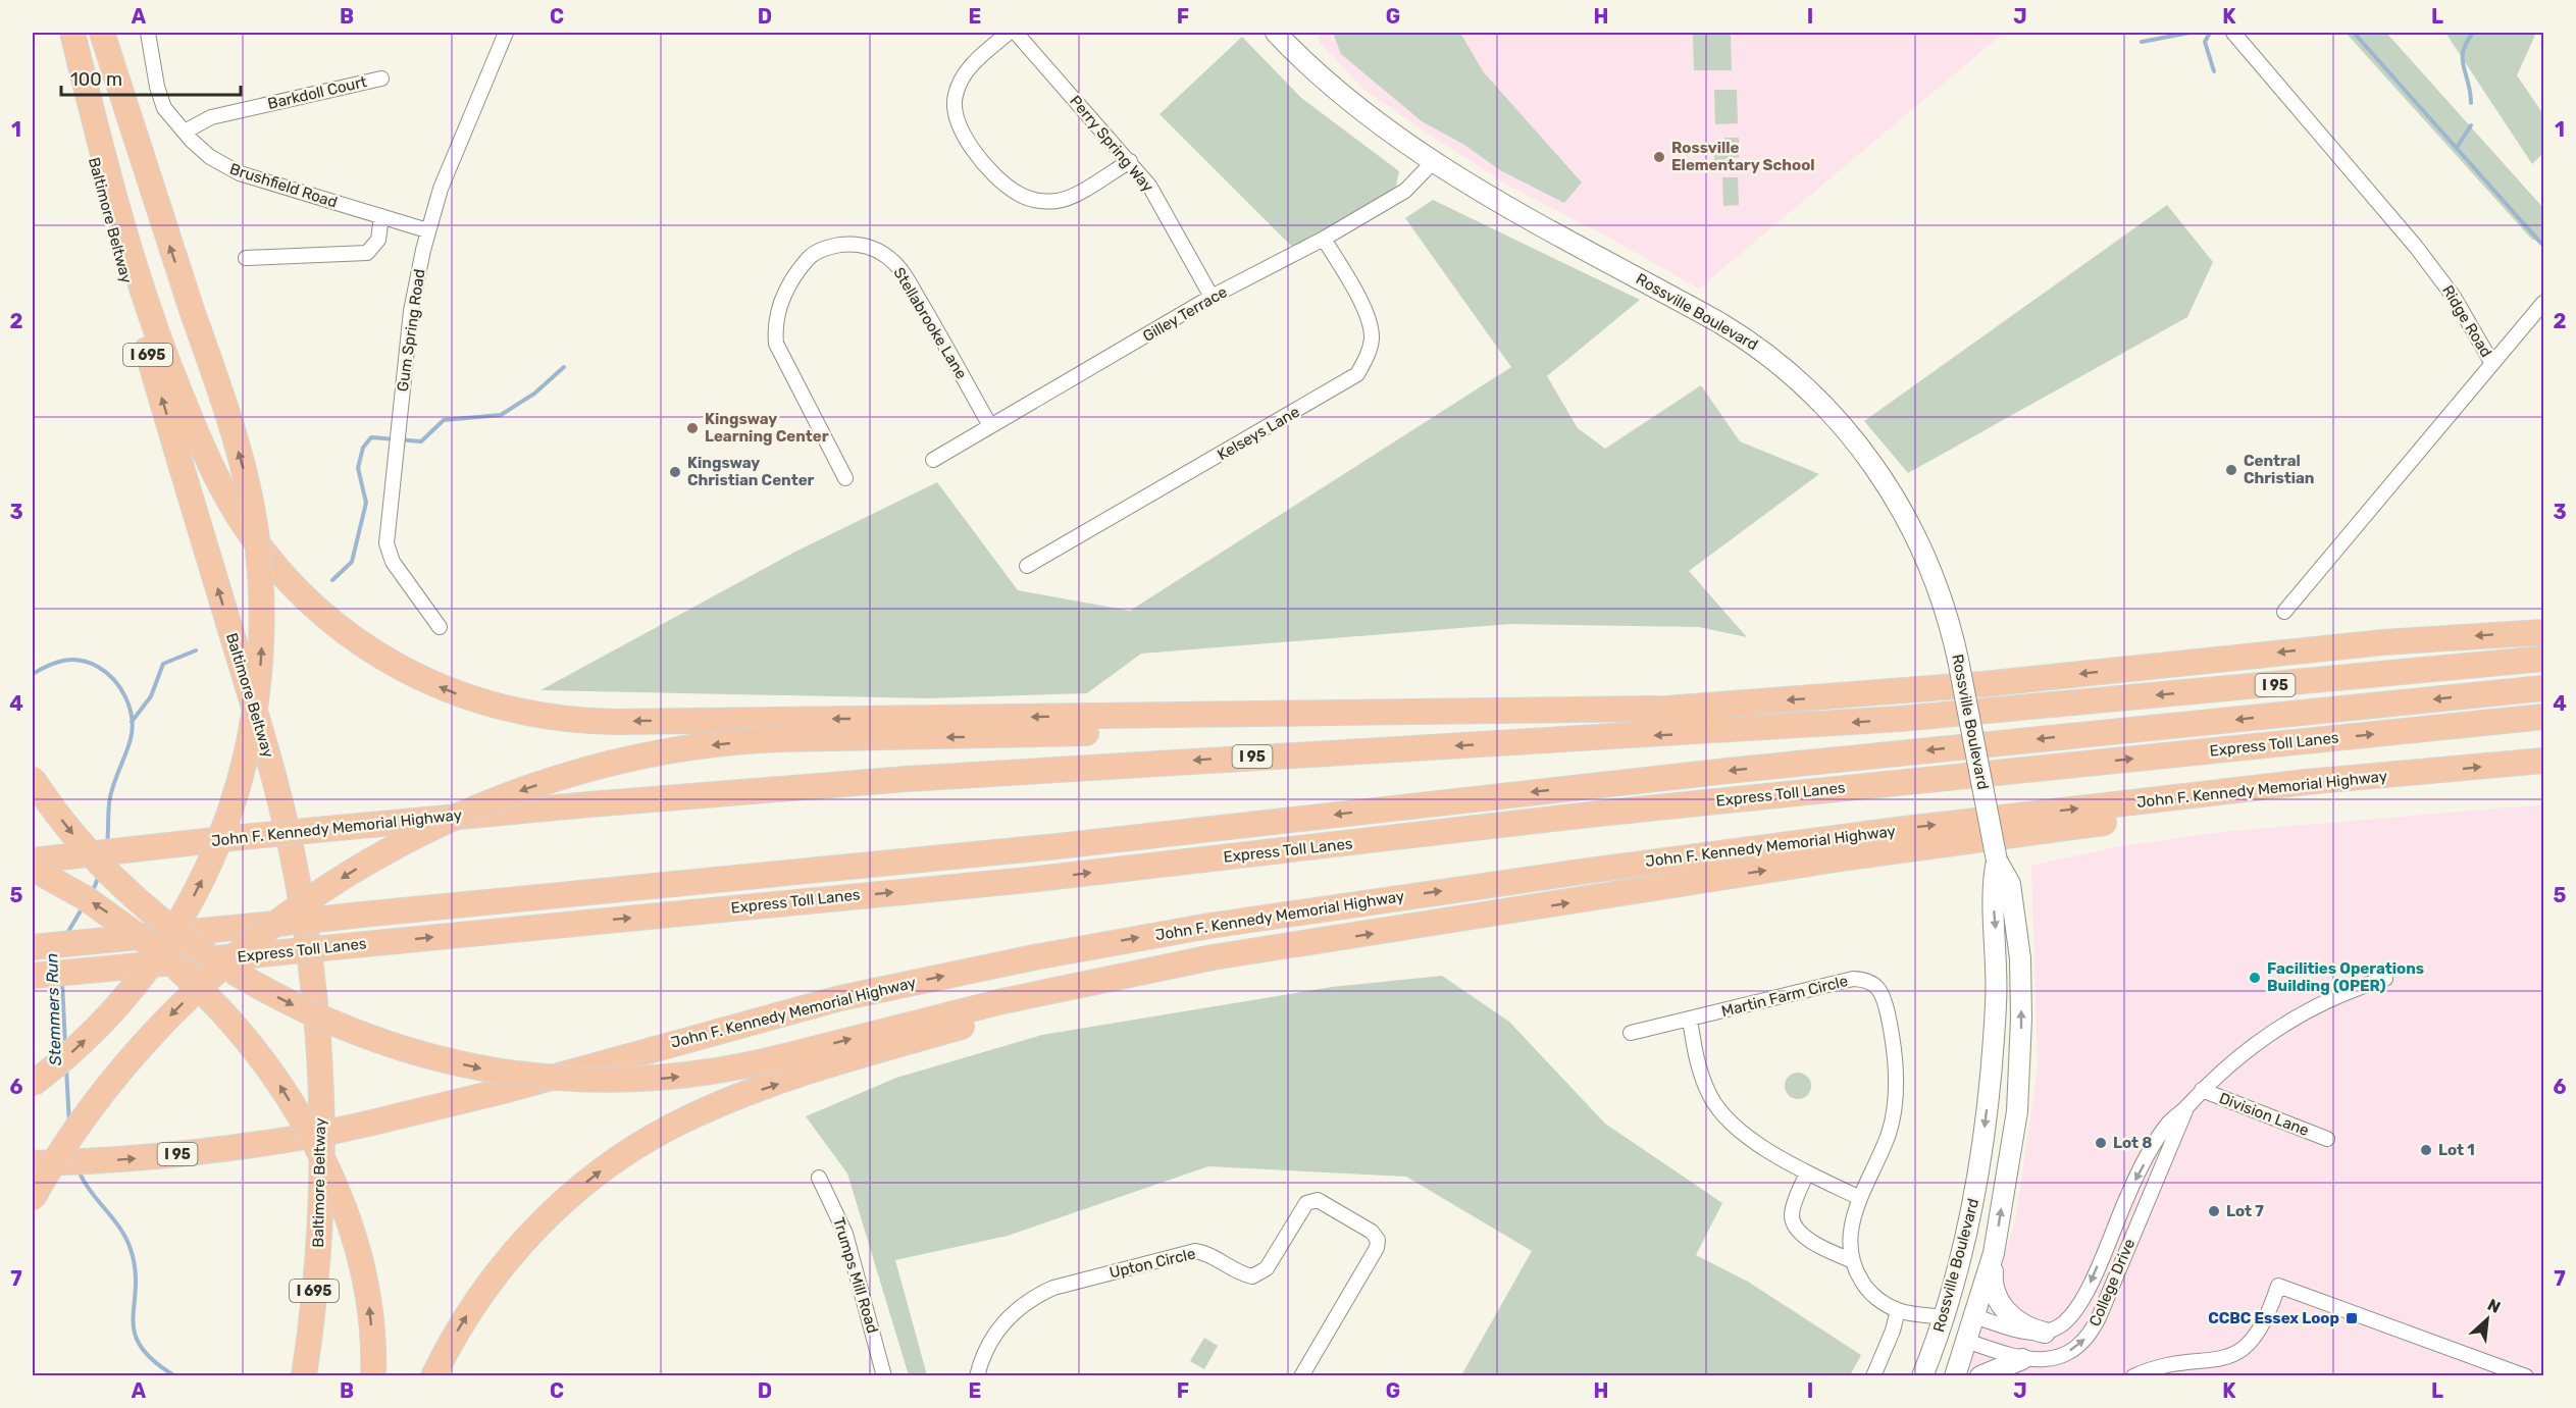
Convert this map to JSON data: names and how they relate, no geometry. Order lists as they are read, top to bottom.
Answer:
{
  "streets": {
    "highway": [
      "Baltimore Beltway",
      "I 695",
      "I 95",
      "Express Toll Lanes",
      "John F. Kennedy Memorial Highway"
    ],
    "main road": ["Rossville Boulevard"],
    "street": [
      "Barkdoll Court",
      "Perry Spring Way",
      "Brushfield Road",
      "Gilley Terrace",
      "Ridge Road",
      "Stellabrooke Lane",
      "Gum Spring Road",
      "Kelseys Lane",
      "Martin Farm Circle",
      "Division Lane",
      "Upton Circle",
      "Trumps Mill Road",
      "College Drive"
    ]
  },
  "crossings": [
    ["Barkdoll Court", "Brushfield Road"],
    ["Perry Spring Way", "Gilley Terrace"],
    ["Brushfield Road", "Gum Spring Road"],
    ["Rossville Boulevard", "Gilley Terrace"],
    ["Rossville Boulevard", "College Drive"],
    ["Gilley Terrace", "Stellabrooke Lane"],
    ["Gilley Terrace", "Kelseys Lane"],
    ["Division Lane", "College Drive"]
  ],
  "one_way": ["Baltimore Beltway"],
  "water": ["Stemmers Run"],
  "places": {
    "other": [
      "Rossville Elementary School",
      "Kingsway Learning Center",
      "Central Christian",
      "Kingsway Christian Center",
      "Facilities Operations Building (OPER)",
      "Lot 8",
      "Lot 1",
      "Lot 7"
    ],
    "transit": ["CCBC Essex Loop"]
  },
  "scale_bar": "100 m",
  "north": "top right",
  "grid": {
    "columns": [
      "A",
      "B",
      "C",
      "D",
      "E",
      "F",
      "G",
      "H",
      "I",
      "J",
      "K",
      "L"
    ],
    "rows": [
      "1",
      "2",
      "3",
      "4",
      "5",
      "6",
      "7"
    ]
  }
}
